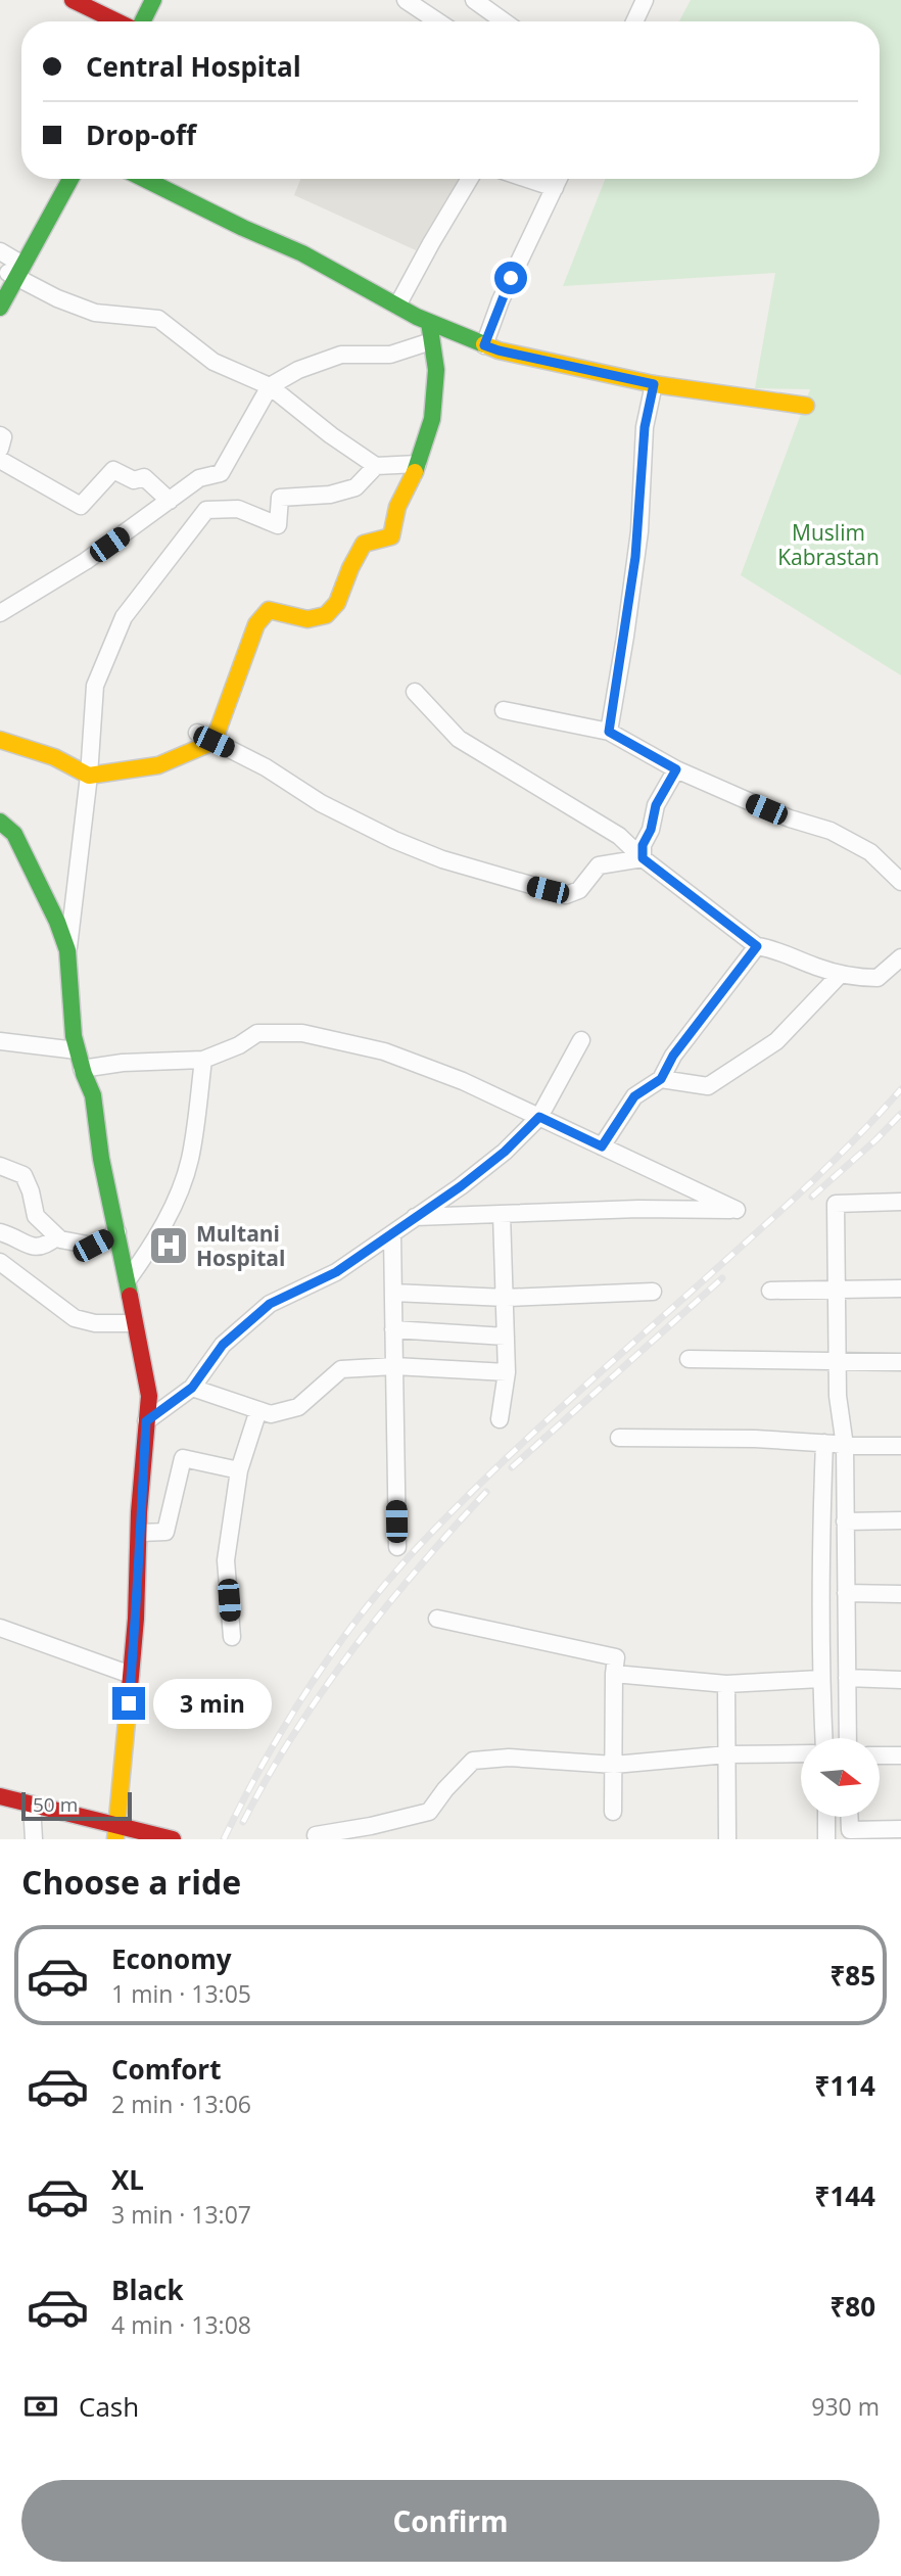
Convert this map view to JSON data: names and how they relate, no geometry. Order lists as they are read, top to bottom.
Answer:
{
  "parks": ["Muslim Kabrastan"],
  "places": {
    "hospital": ["Multani Hospital"]
  },
  "scale_bar": "50 m",
  "north": "right",
  "page": {
    "banner": ["Central Hospital", "Drop-off"],
    "bubble": "3 min",
    "scale": "50 m",
    "heading": "Choose a ride",
    "list": [
      {
        "name": "Economy",
        "note": "1 min · 13:05",
        "value": "₹85"
      },
      {
        "name": "Comfort",
        "note": "2 min · 13:06",
        "value": "₹114"
      },
      {
        "name": "XL",
        "note": "3 min · 13:07",
        "value": "₹144"
      },
      {
        "name": "Black",
        "note": "4 min · 13:08",
        "value": "₹80"
      }
    ],
    "pay": ["Cash", "930 m"],
    "buttons": "Confirm"
  }
}
